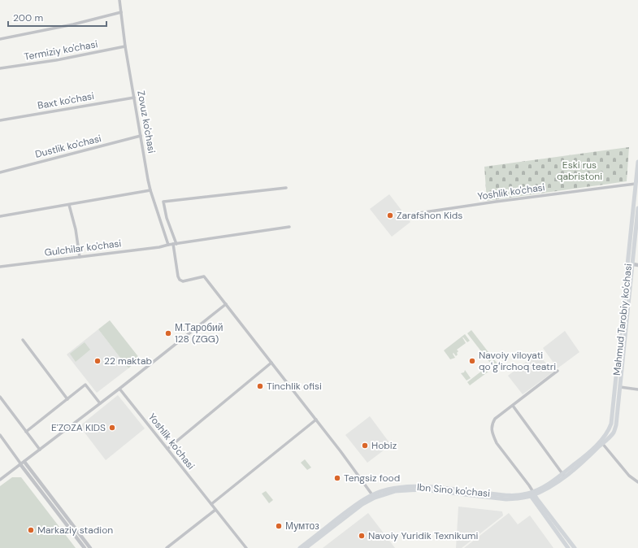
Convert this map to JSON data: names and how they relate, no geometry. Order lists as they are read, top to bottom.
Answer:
{
  "streets": {
    "main road": ["Mahmud Tarobiy ko'chasi"],
    "street": [
      "Termiziy ko'chasi",
      "Baxt ko'chasi",
      "Zovuz ko'chasi",
      "Dustlik ko'chasi",
      "Yoshlik ko'chasi",
      "Gulchilar ko'chasi"
    ]
  },
  "crossings": [
    ["Termiziy ko'chasi", "Zovuz ko'chasi"],
    ["Baxt ko'chasi", "Zovuz ko'chasi"],
    ["Zovuz ko'chasi", "Dustlik ko'chasi"],
    ["Zovuz ko'chasi", "Gulchilar ko'chasi"],
    ["Yoshlik ko'chasi", "Mahmud Tarobiy ko'chasi"]
  ],
  "parks": ["Eski rus qabristoni"],
  "places": [
    "Zarafshon Kids",
    "М.Таробий 128 (ZGG)",
    "22 maktab",
    "Navoiy viloyati qoʻgʻirchoq teatri",
    "Tinchlik ofisi",
    "E'ZOZA KIDS",
    "Hobiz",
    "Tengsiz food",
    "Мумтоз",
    "Markaziy stadion",
    "Navoiy Yuridik Texnikumi"
  ],
  "scale_bar": "200 m"
}
